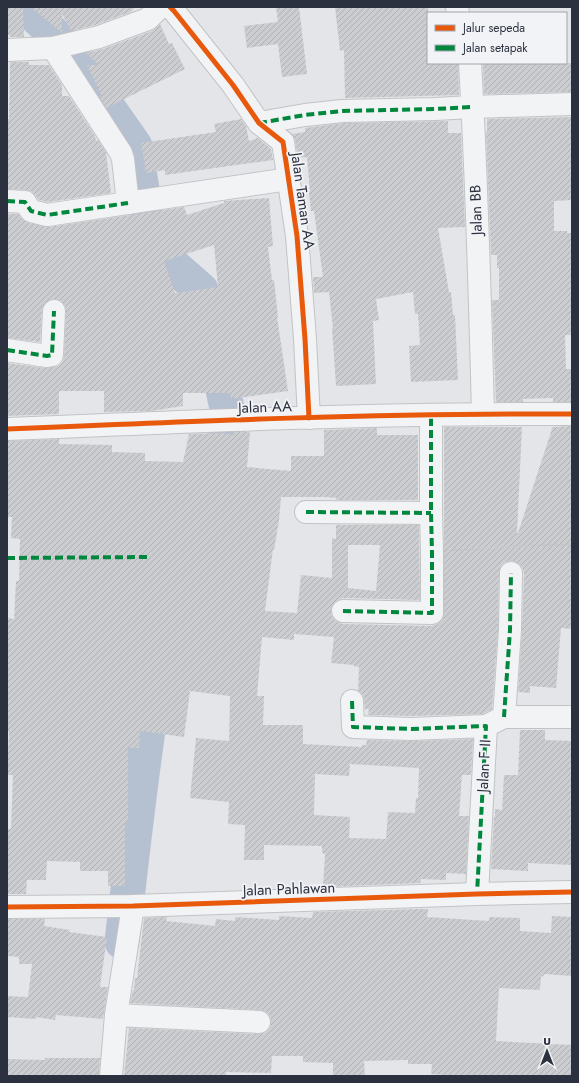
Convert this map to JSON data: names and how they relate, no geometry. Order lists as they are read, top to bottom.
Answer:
{
  "streets": {
    "street": [
      "Jalan Taman AA",
      "Jalan BB",
      "Jalan AA",
      "Jalan F II",
      "Jalan Pahlawan"
    ]
  },
  "crossings": [
    ["Jalan Taman AA", "Jalan AA"],
    ["Jalan BB", "Jalan AA"],
    ["Jalan F II", "Jalan Pahlawan"]
  ],
  "legend": ["Jalur sepeda", "Jalan setapak"],
  "north": "top"
}
